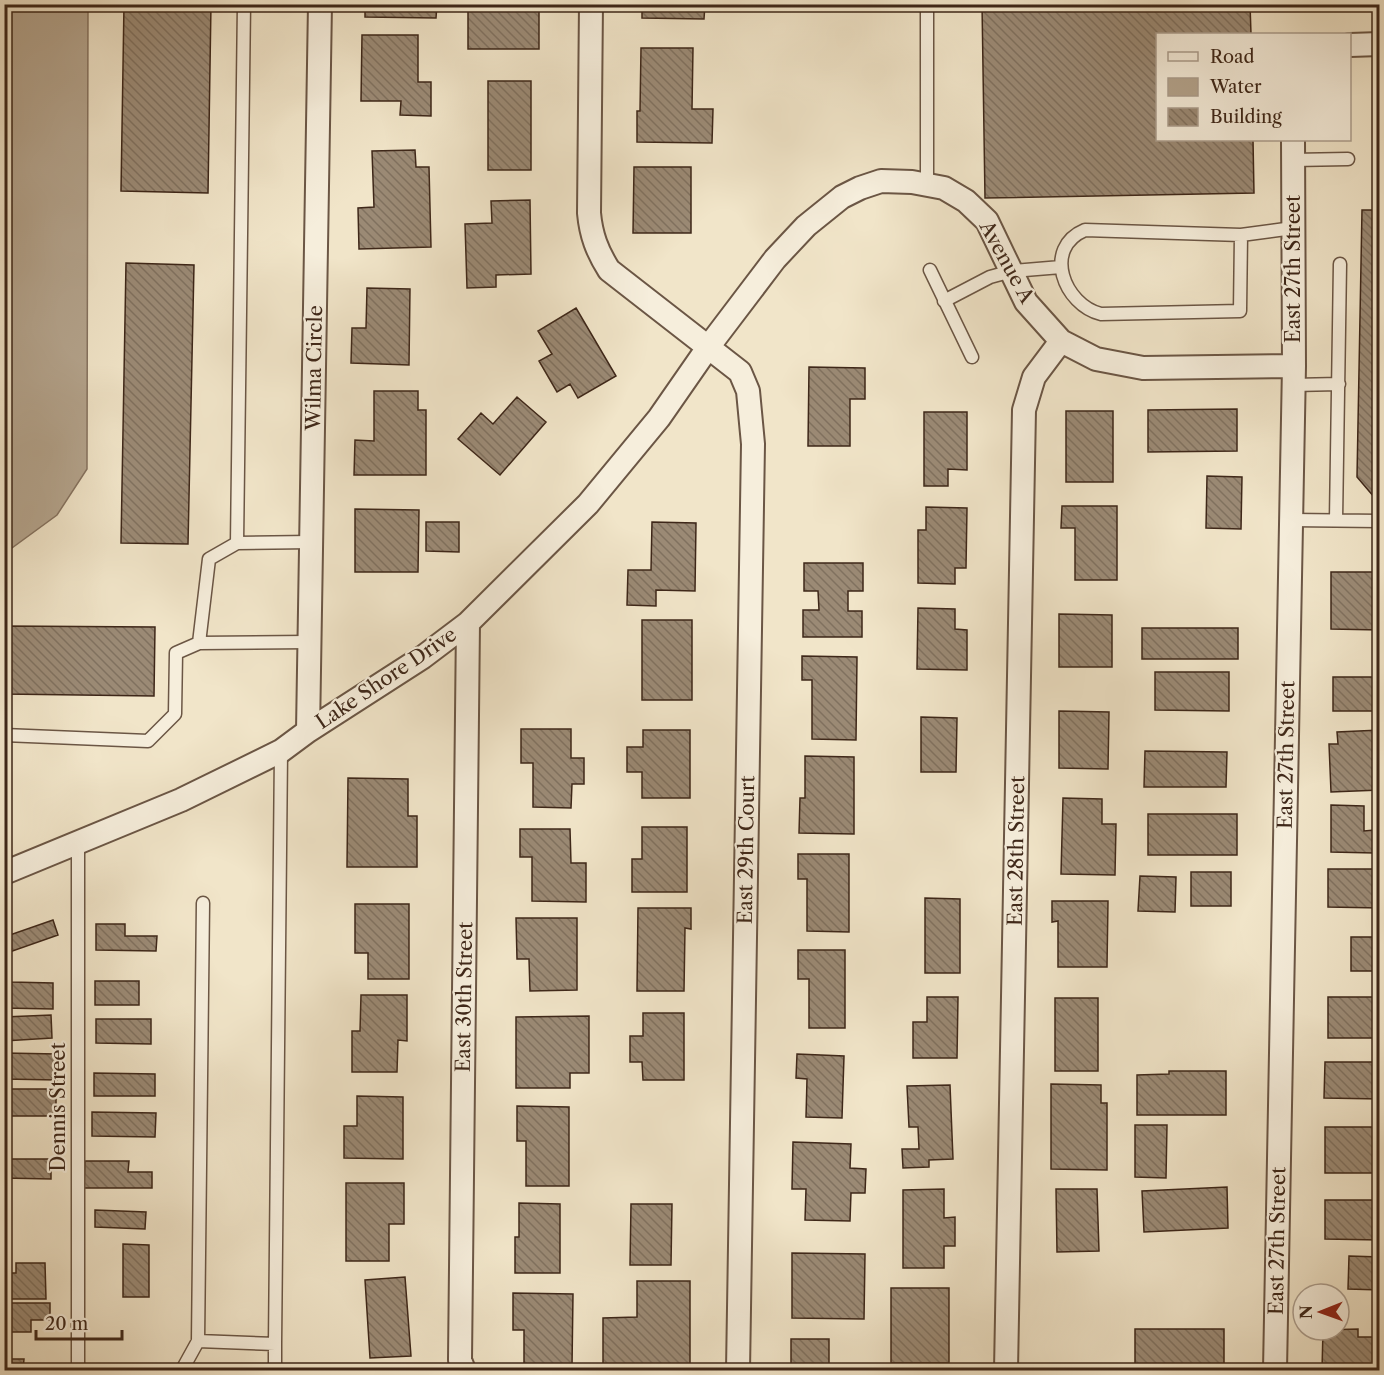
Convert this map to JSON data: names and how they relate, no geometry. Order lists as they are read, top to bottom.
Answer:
{
  "streets": {
    "street": [
      "Avenue A",
      "East 27th Street",
      "Wilma Circle",
      "Lake Shore Drive",
      "East 29th Court",
      "East 28th Street",
      "East 30th Street"
    ],
    "lane": ["Dennis Street"]
  },
  "crossings": [
    ["Avenue A", "East 27th Street"],
    ["Avenue A", "Lake Shore Drive"],
    ["Avenue A", "East 29th Court"],
    ["Avenue A", "East 28th Street"],
    ["Wilma Circle", "Lake Shore Drive"],
    ["Lake Shore Drive", "East 29th Court"],
    ["Lake Shore Drive", "East 30th Street"],
    ["Lake Shore Drive", "Dennis Street"]
  ],
  "legend": ["Road", "Water", "Building"],
  "scale_bar": "20 m",
  "north": "left"
}
